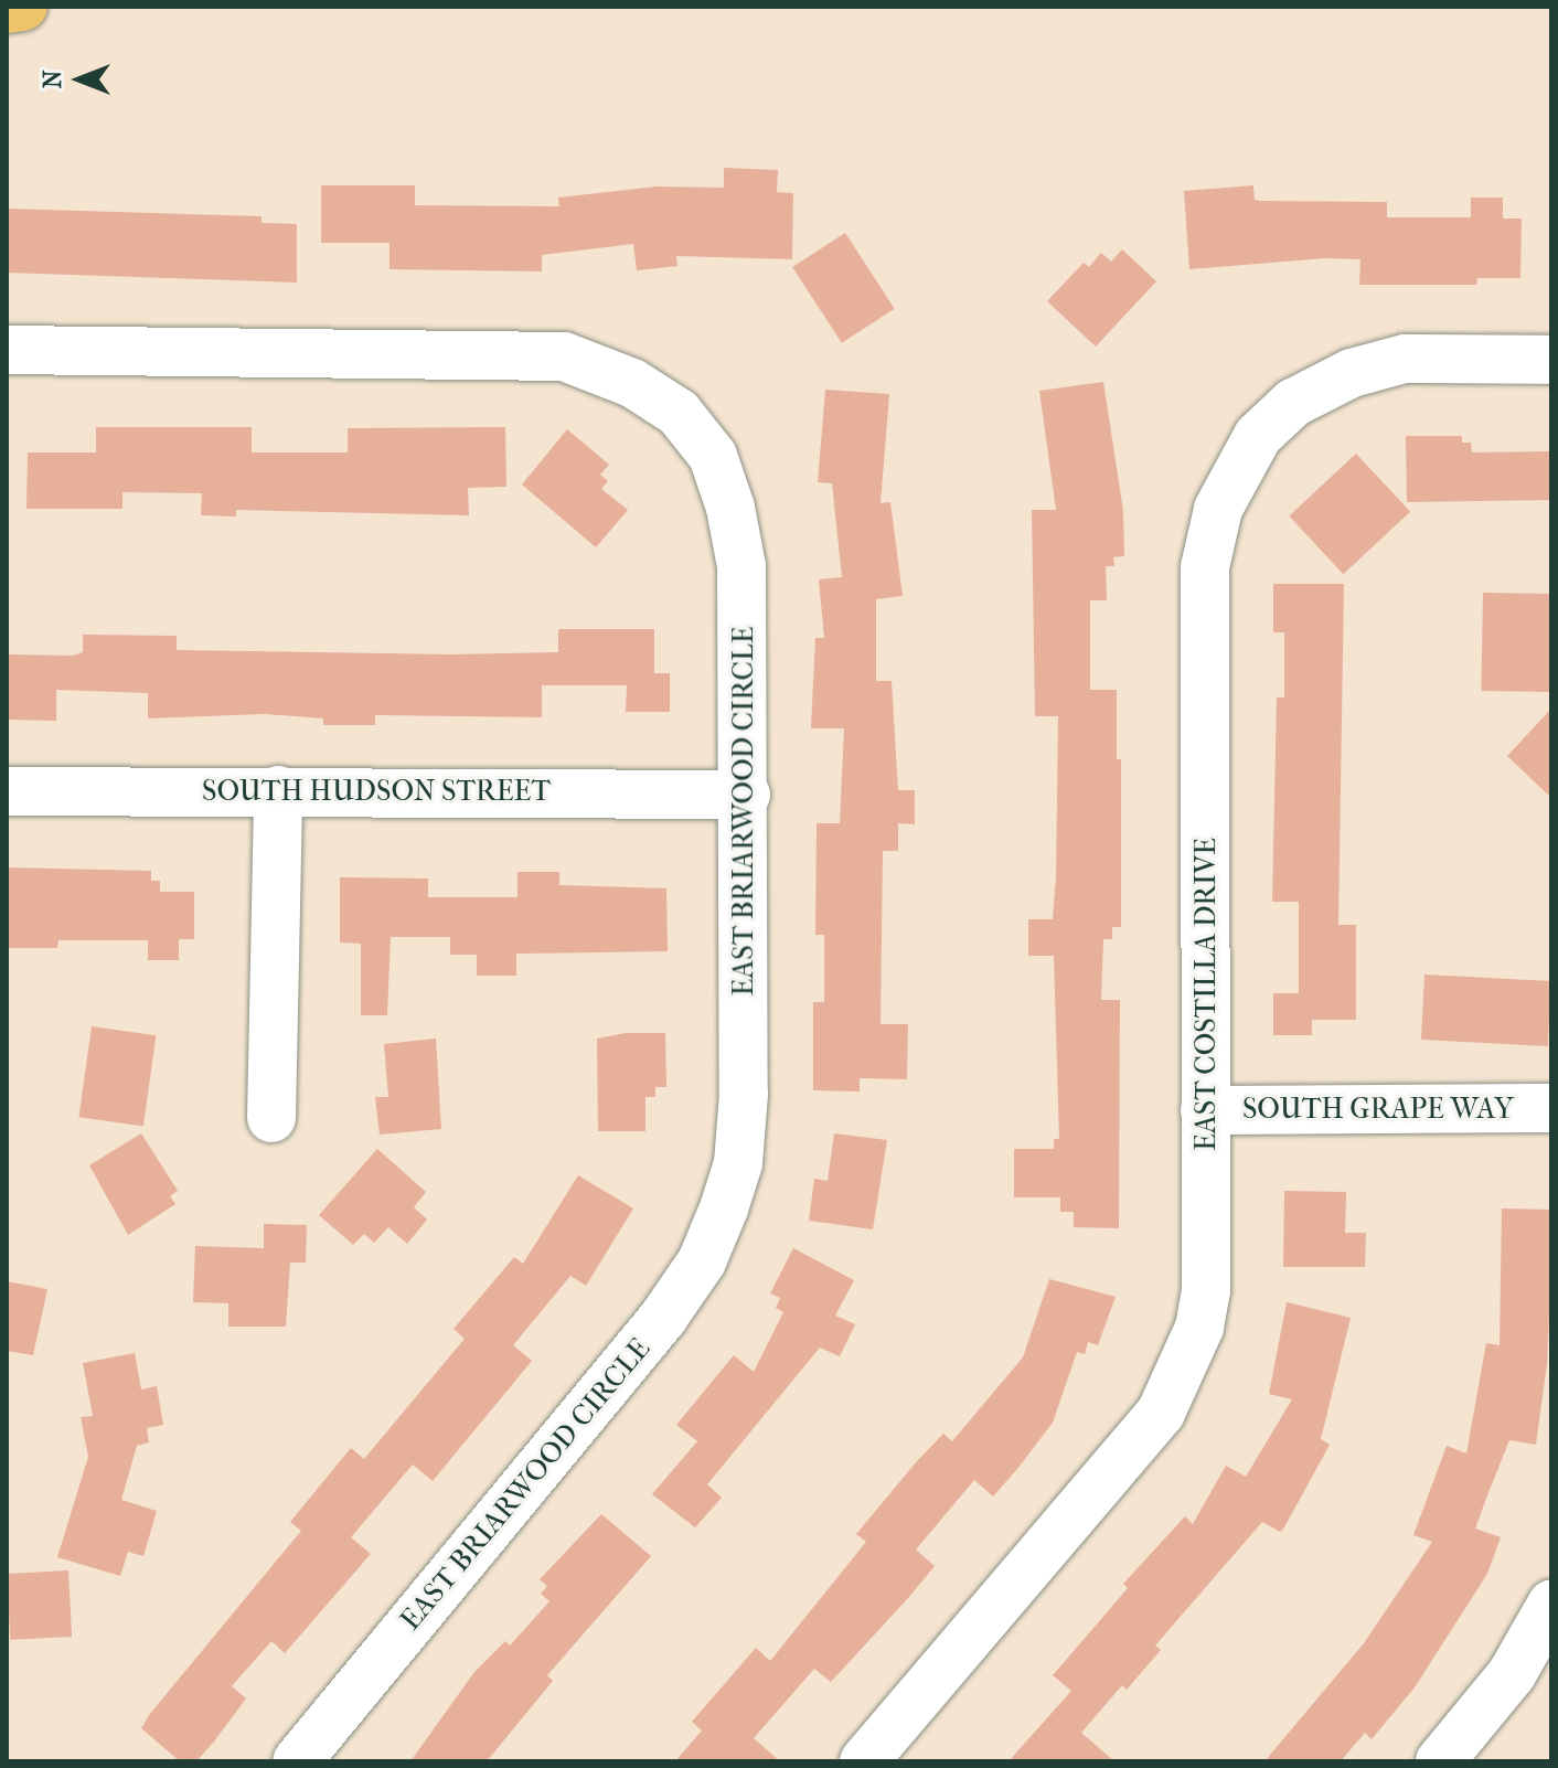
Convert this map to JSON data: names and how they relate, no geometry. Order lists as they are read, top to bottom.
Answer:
{
  "streets": {
    "street": [
      "SOUTH HUDSON STREET",
      "EAST BRIARWOOD CIRCLE",
      "EAST COSTILLA DRIVE",
      "SOUTH GRAPE WAY"
    ]
  },
  "crossings": [
    ["SOUTH HUDSON STREET", "EAST BRIARWOOD CIRCLE"],
    ["EAST COSTILLA DRIVE", "SOUTH GRAPE WAY"]
  ],
  "north": "left"
}
